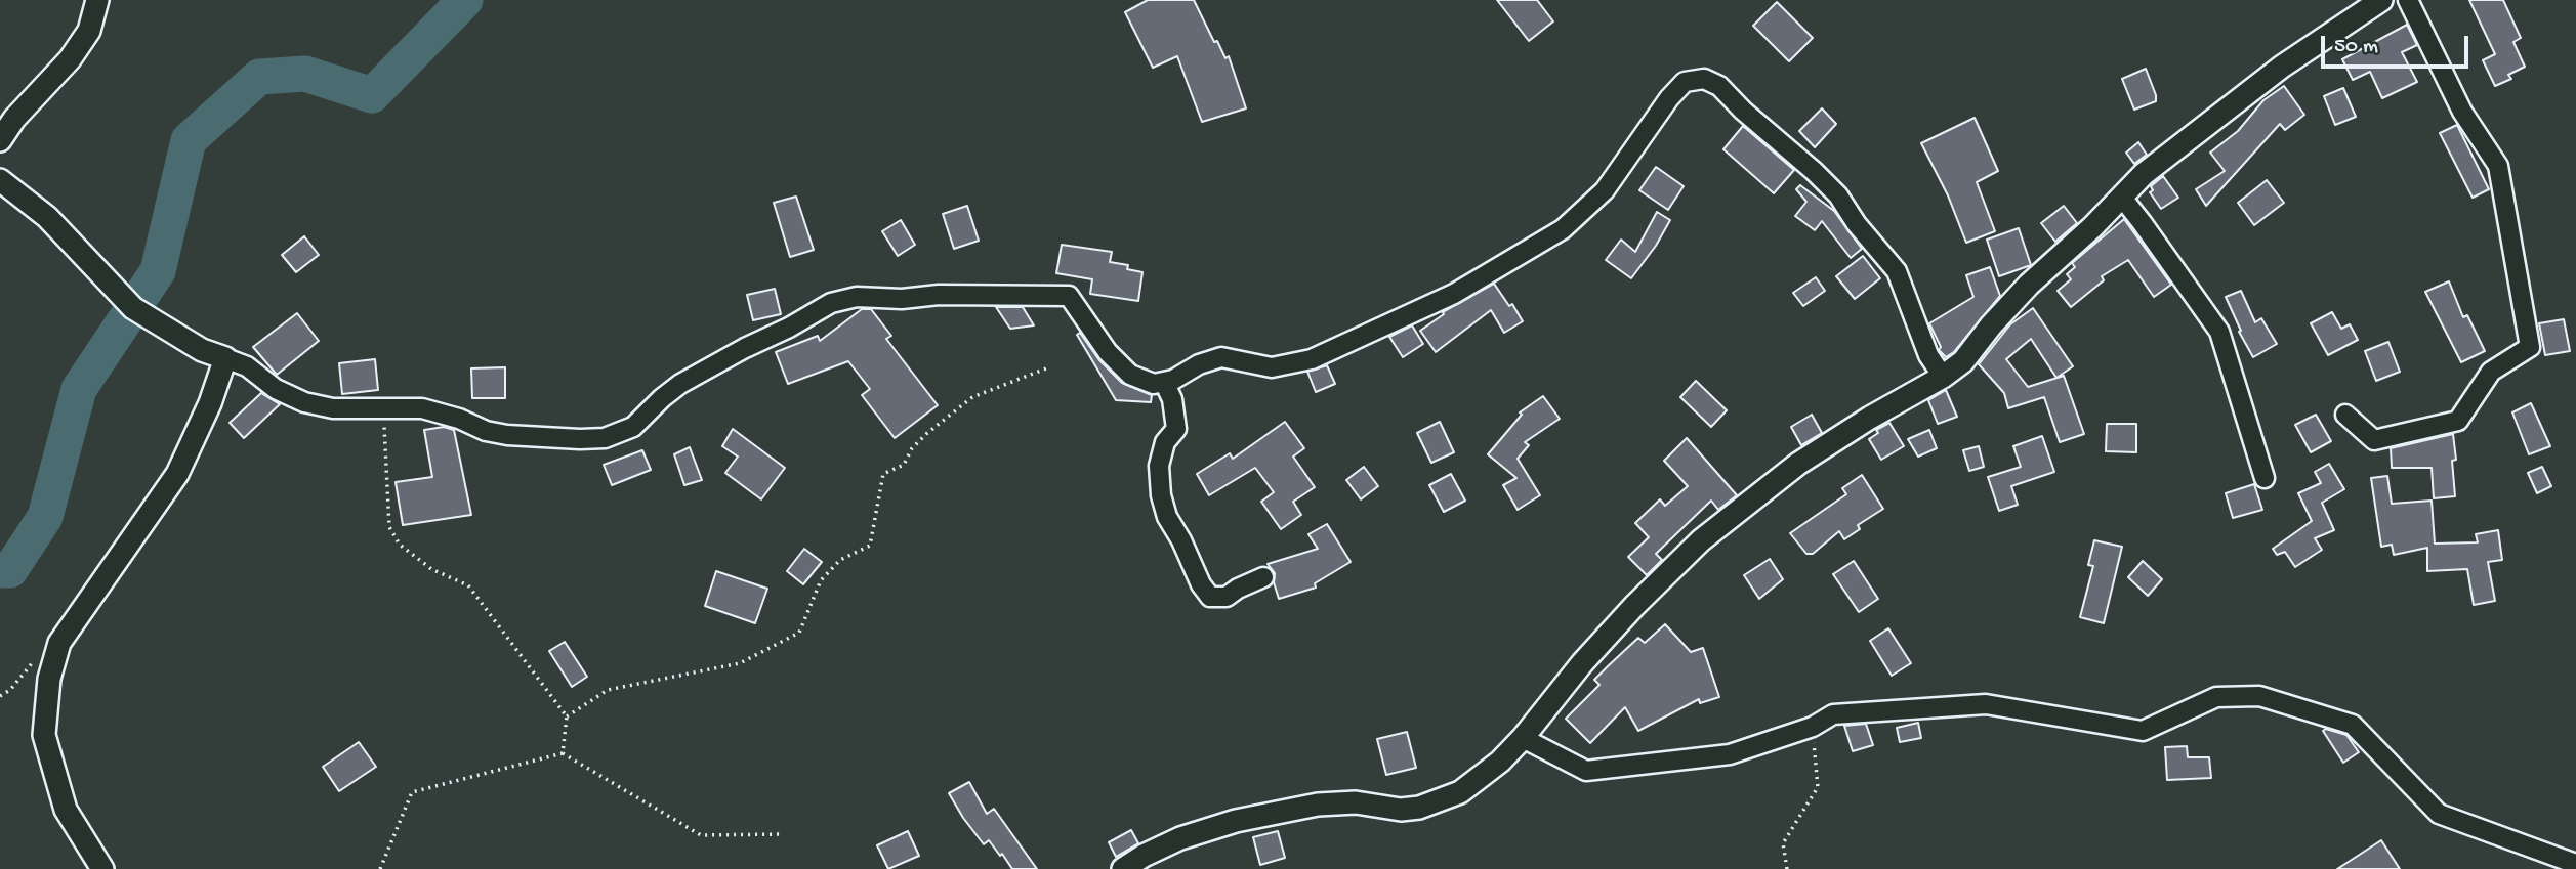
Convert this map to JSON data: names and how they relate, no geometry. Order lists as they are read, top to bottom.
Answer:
{
  "scale_bar": "50 m"
}
